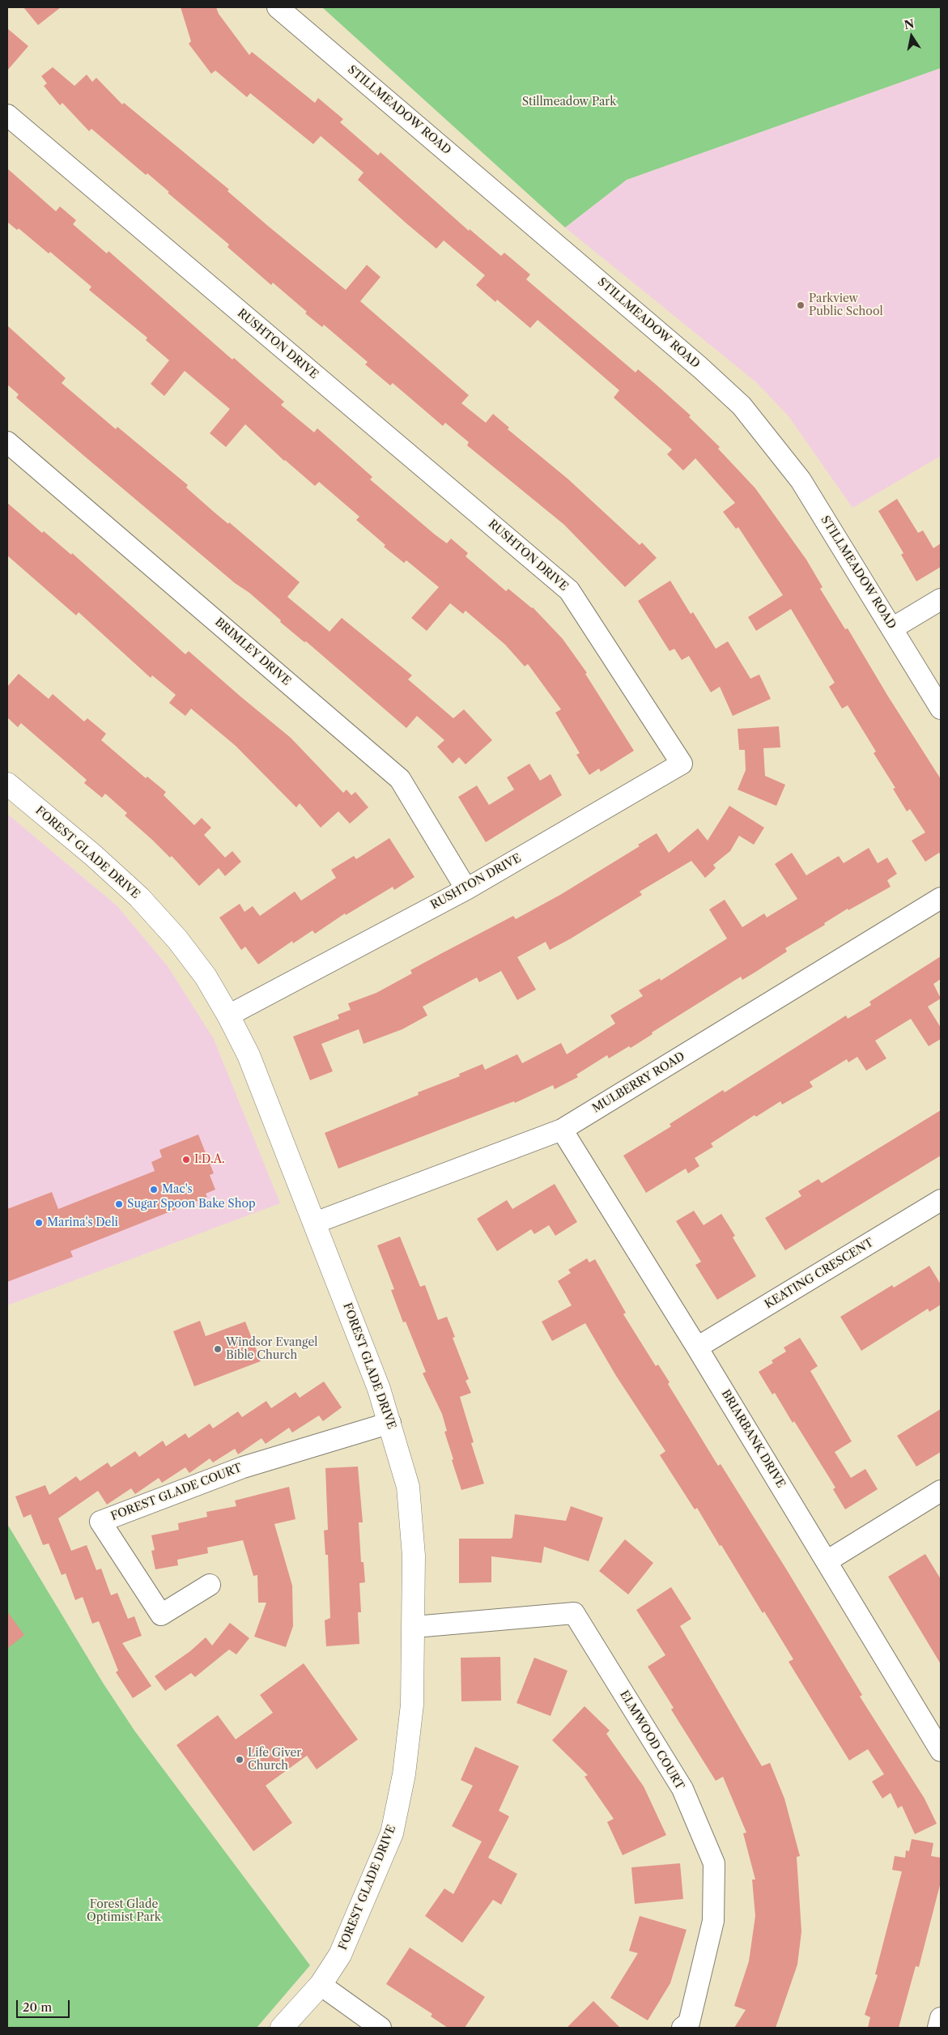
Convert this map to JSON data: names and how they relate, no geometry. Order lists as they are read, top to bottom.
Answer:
{
  "streets": {
    "street": [
      "STILLMEADOW ROAD",
      "RUSHTON DRIVE",
      "BRIMLEY DRIVE",
      "FOREST GLADE DRIVE",
      "MULBERRY ROAD",
      "KEATING CRESCENT",
      "BRIARBANK DRIVE",
      "FOREST GLADE COURT",
      "ELMWOOD COURT"
    ]
  },
  "crossings": [
    ["RUSHTON DRIVE", "BRIMLEY DRIVE"],
    ["RUSHTON DRIVE", "FOREST GLADE DRIVE"],
    ["FOREST GLADE DRIVE", "MULBERRY ROAD"],
    ["FOREST GLADE DRIVE", "FOREST GLADE COURT"],
    ["FOREST GLADE DRIVE", "ELMWOOD COURT"],
    ["MULBERRY ROAD", "BRIARBANK DRIVE"],
    ["KEATING CRESCENT", "BRIARBANK DRIVE"]
  ],
  "parks": ["Stillmeadow Park", "Forest Glade Optimist Park"],
  "places": [
    "Parkview Public School",
    "I.D.A.",
    "Mac's",
    "Sugar Spoon Bake Shop",
    "Marina's Deli",
    "Windsor Evangel Bible Church",
    "Life Giver Church"
  ],
  "scale_bar": "20 m",
  "north": "top"
}
